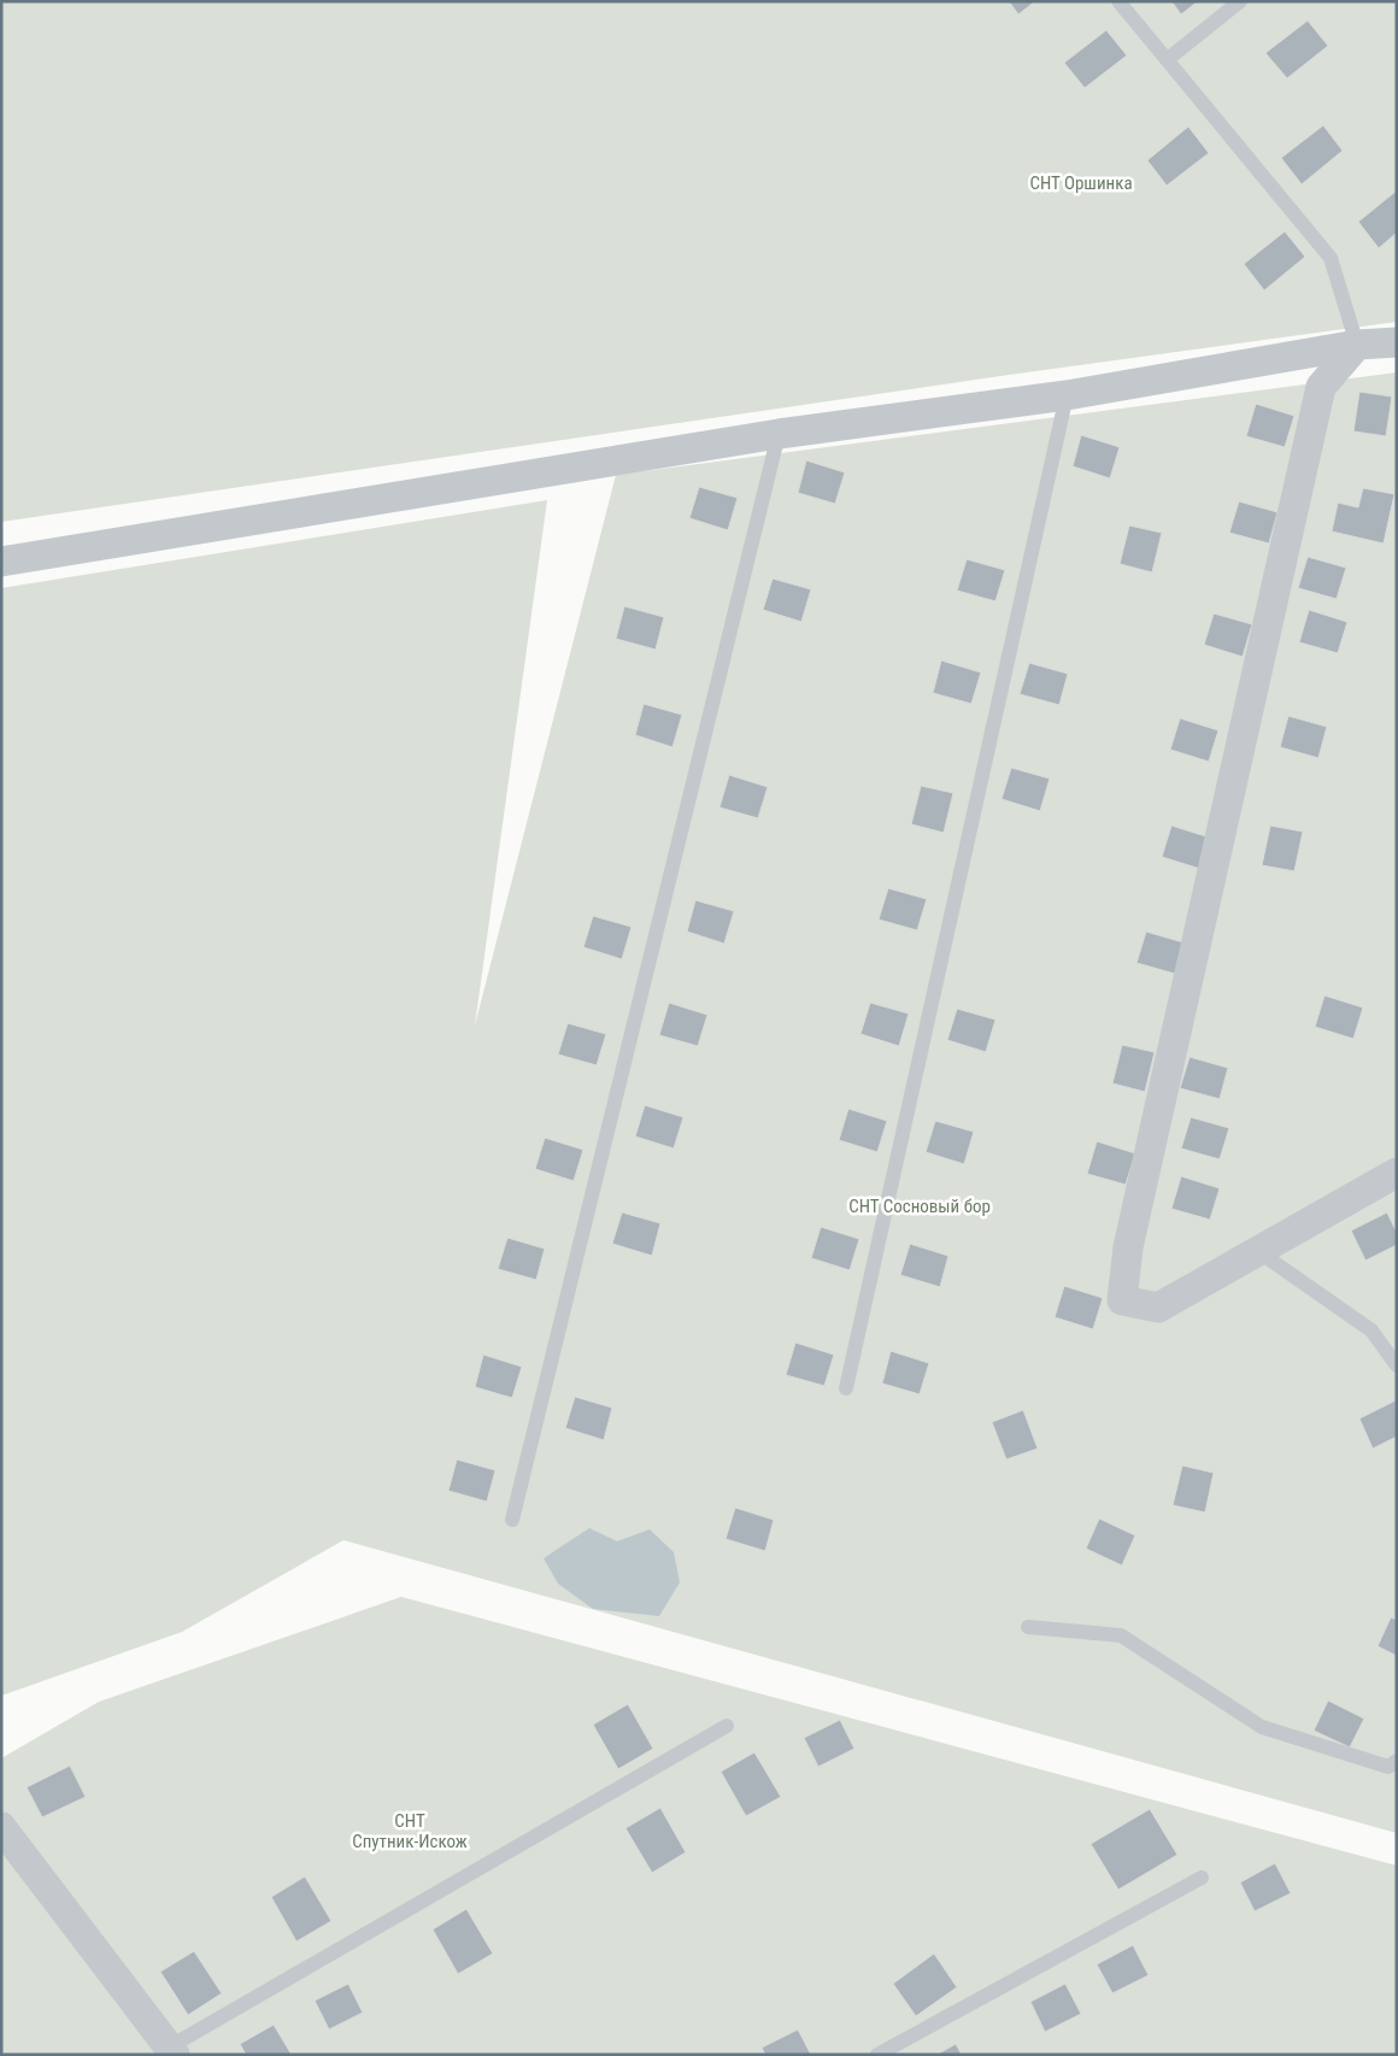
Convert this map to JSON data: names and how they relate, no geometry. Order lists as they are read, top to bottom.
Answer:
{
  "parks": ["СНТ Оршинка", "СНТ Сосновый бор", "СНТ Спутник-Искож"]
}
